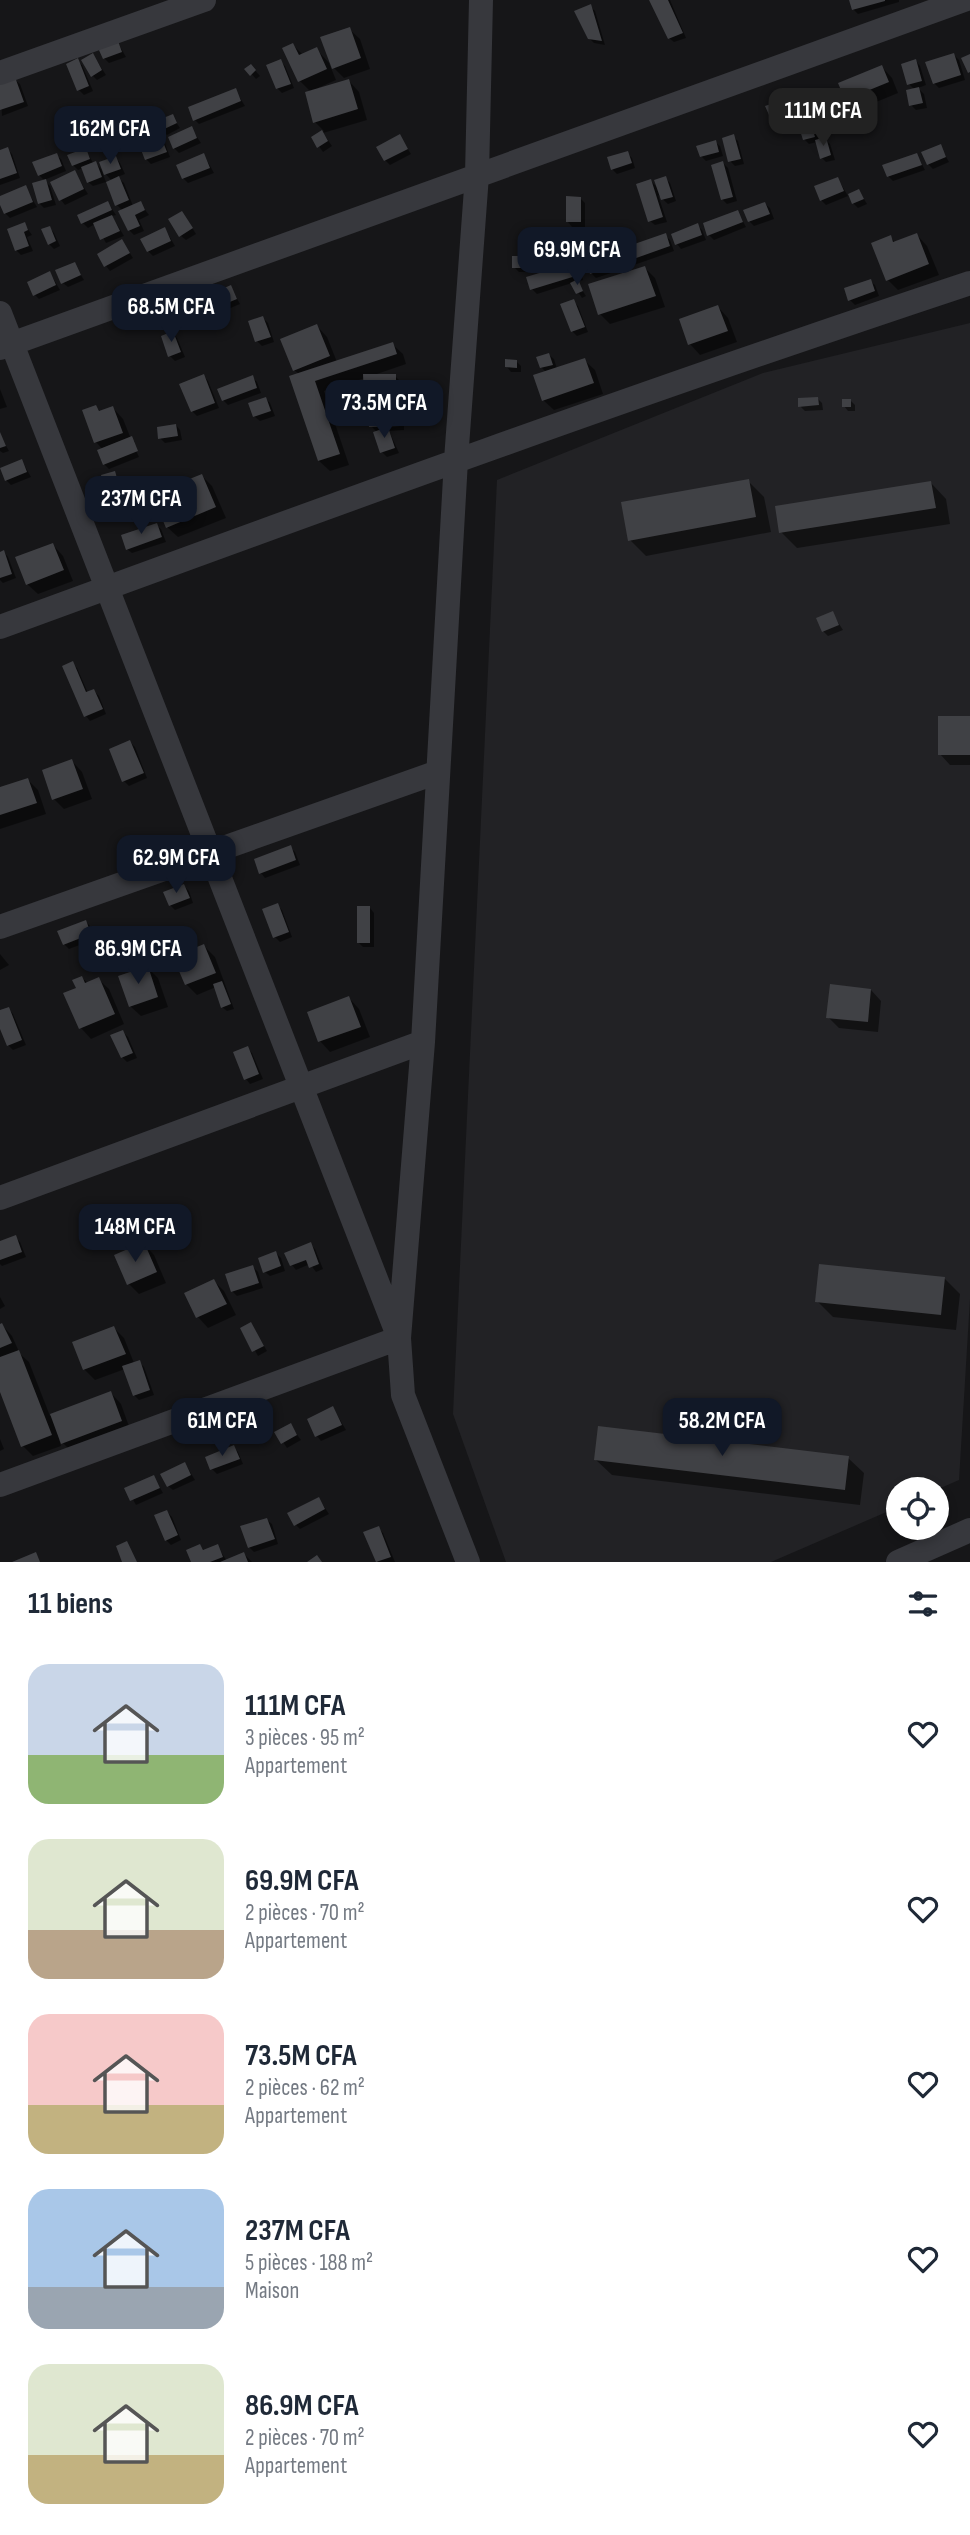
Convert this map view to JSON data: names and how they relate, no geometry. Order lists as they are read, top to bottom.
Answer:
{
  "page": {
    "price": [
      "111M CFA",
      "162M CFA",
      "69.9M CFA",
      "68.5M CFA",
      "73.5M CFA",
      "237M CFA",
      "62.9M CFA",
      "86.9M CFA",
      "148M CFA",
      "61M CFA",
      "58.2M CFA"
    ],
    "heading": "11 biens",
    "list": [
      {
        "name": "111M CFA",
        "note": "3 pièces · 95 m² · Appartement"
      },
      {
        "name": "69.9M CFA",
        "note": "2 pièces · 70 m² · Appartement"
      },
      {
        "name": "73.5M CFA",
        "note": "2 pièces · 62 m² · Appartement"
      },
      {
        "name": "237M CFA",
        "note": "5 pièces · 188 m² · Maison"
      },
      {
        "name": "86.9M CFA",
        "note": "2 pièces · 70 m² · Appartement"
      }
    ]
  }
}
